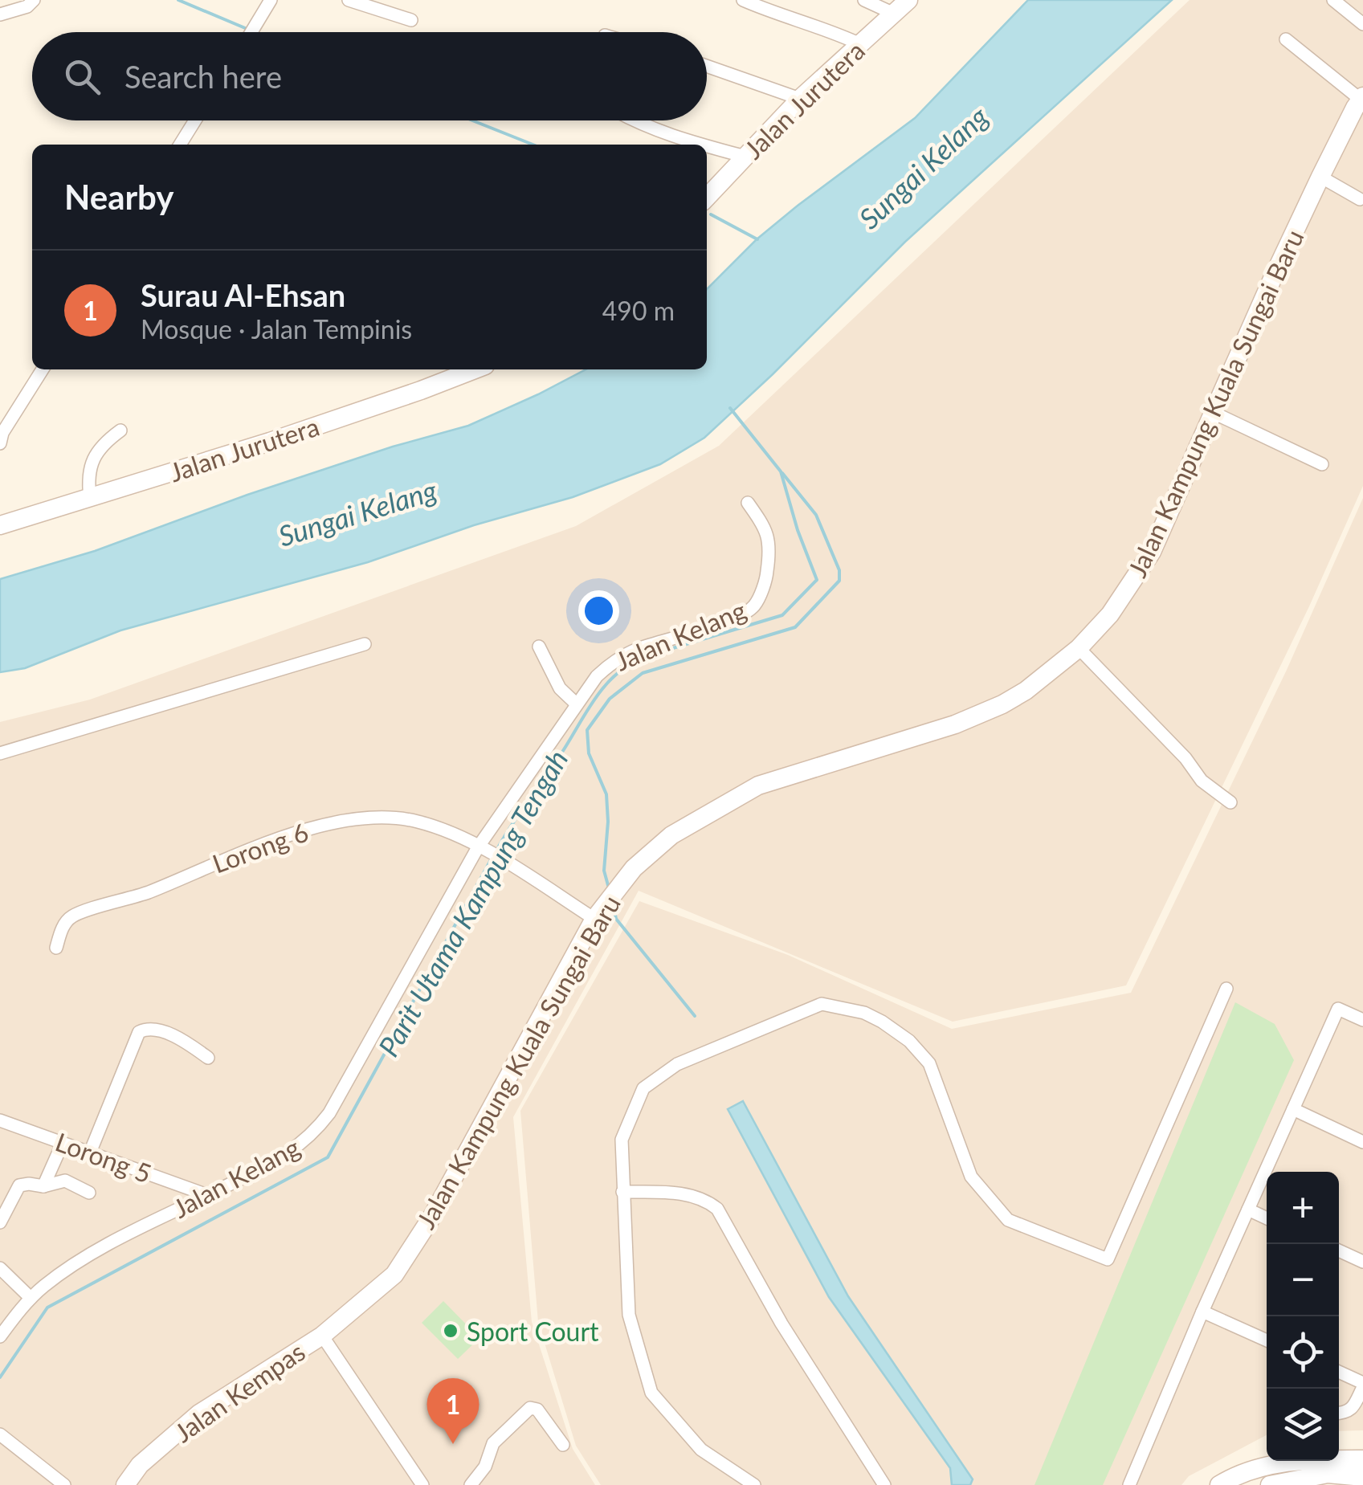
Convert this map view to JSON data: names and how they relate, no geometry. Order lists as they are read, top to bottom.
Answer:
{
  "streets": {
    "street": [
      "Jalan Jurutera",
      "Jalan Kampung Kuala Sungai Baru",
      "Jalan Kelang",
      "Lorong 6",
      "Lorong 5",
      "Jalan Kempas"
    ]
  },
  "crossings": [
    ["Jalan Kampung Kuala Sungai Baru", "Lorong 6"],
    ["Jalan Kampung Kuala Sungai Baru", "Jalan Kempas"],
    ["Jalan Kelang", "Lorong 6"],
    ["Jalan Kelang", "Lorong 5"]
  ],
  "water": ["Sungai Kelang", "Parit Utama Kampung Tengah"],
  "places": ["Sport Court"],
  "page": {
    "search": "Search here",
    "heading": "Nearby",
    "list": [
      {
        "mark": "1",
        "name": "Surau Al-Ehsan",
        "note": "Mosque · Jalan Tempinis",
        "value": "490 m"
      }
    ],
    "map_buttons": ["+", "−"],
    "pins": "1"
  }
}
